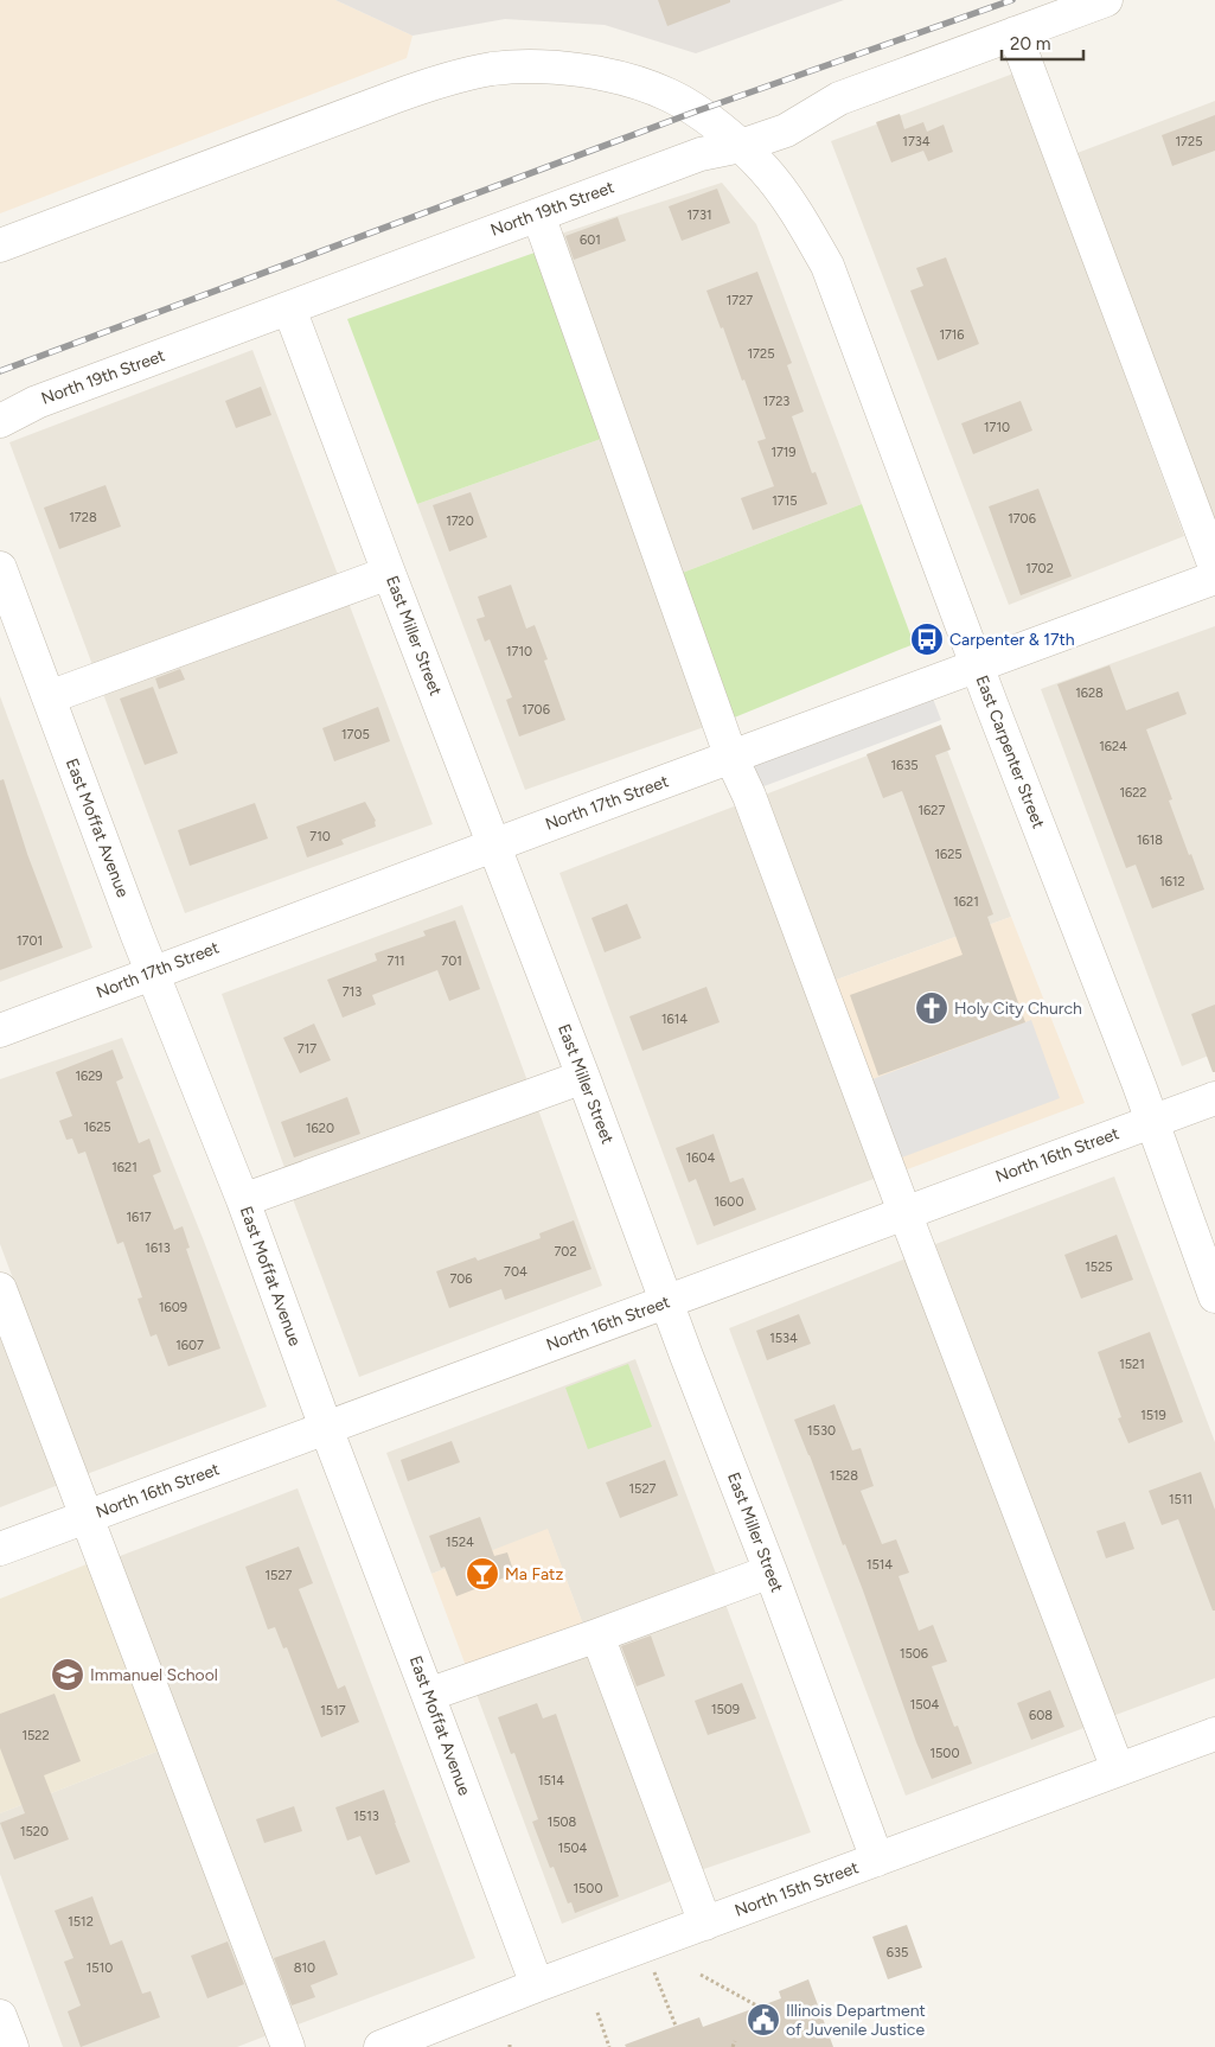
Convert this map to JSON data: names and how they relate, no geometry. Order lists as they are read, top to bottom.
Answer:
{
  "streets": {
    "street": [
      "North 19th Street",
      "East Miller Street",
      "East Carpenter Street",
      "North 17th Street",
      "East Moffat Avenue",
      "North 16th Street",
      "North 15th Street"
    ]
  },
  "crossings": [
    ["North 19th Street", "East Miller Street"],
    ["North 19th Street", "East Carpenter Street"],
    ["East Miller Street", "North 17th Street"],
    ["East Miller Street", "North 16th Street"],
    ["East Miller Street", "North 15th Street"],
    ["East Carpenter Street", "North 17th Street"],
    ["East Carpenter Street", "North 16th Street"],
    ["North 17th Street", "East Moffat Avenue"],
    ["East Moffat Avenue", "North 16th Street"],
    ["East Moffat Avenue", "North 15th Street"]
  ],
  "places": {
    "bus stop": ["Carpenter & 17th"],
    "church": ["Holy City Church"],
    "bar": ["Ma Fatz"],
    "school or university": ["Immanuel School"],
    "public building": ["Illinois Department of Juvenile Justice"]
  },
  "house_numbers": [
    "1734",
    "1725",
    "1731",
    "601",
    "1727",
    "1716",
    "1725",
    "1723",
    "1710",
    "1719",
    "1715",
    "1728",
    "1706",
    "1720",
    "1702",
    "1710",
    "1628",
    "1706",
    "1705",
    "1624",
    "1635",
    "1622",
    "1627",
    "710",
    "1618",
    "1625",
    "1612",
    "1621",
    "1701",
    "711",
    "701",
    "713",
    "1614",
    "717",
    "1629",
    "1625",
    "1620",
    "1604",
    "1621",
    "1600",
    "1617",
    "1613",
    "702",
    "1525",
    "704",
    "706",
    "1609",
    "1534",
    "1607",
    "1521",
    "1519",
    "1530",
    "1528",
    "1527",
    "1511",
    "1524",
    "1514",
    "1527",
    "1506",
    "1504",
    "1509",
    "1517",
    "608",
    "1522",
    "1500",
    "1514",
    "1513",
    "1508",
    "1520",
    "1504",
    "1500",
    "1512",
    "635",
    "1510",
    "810"
  ],
  "scale_bar": "20 m"
}
